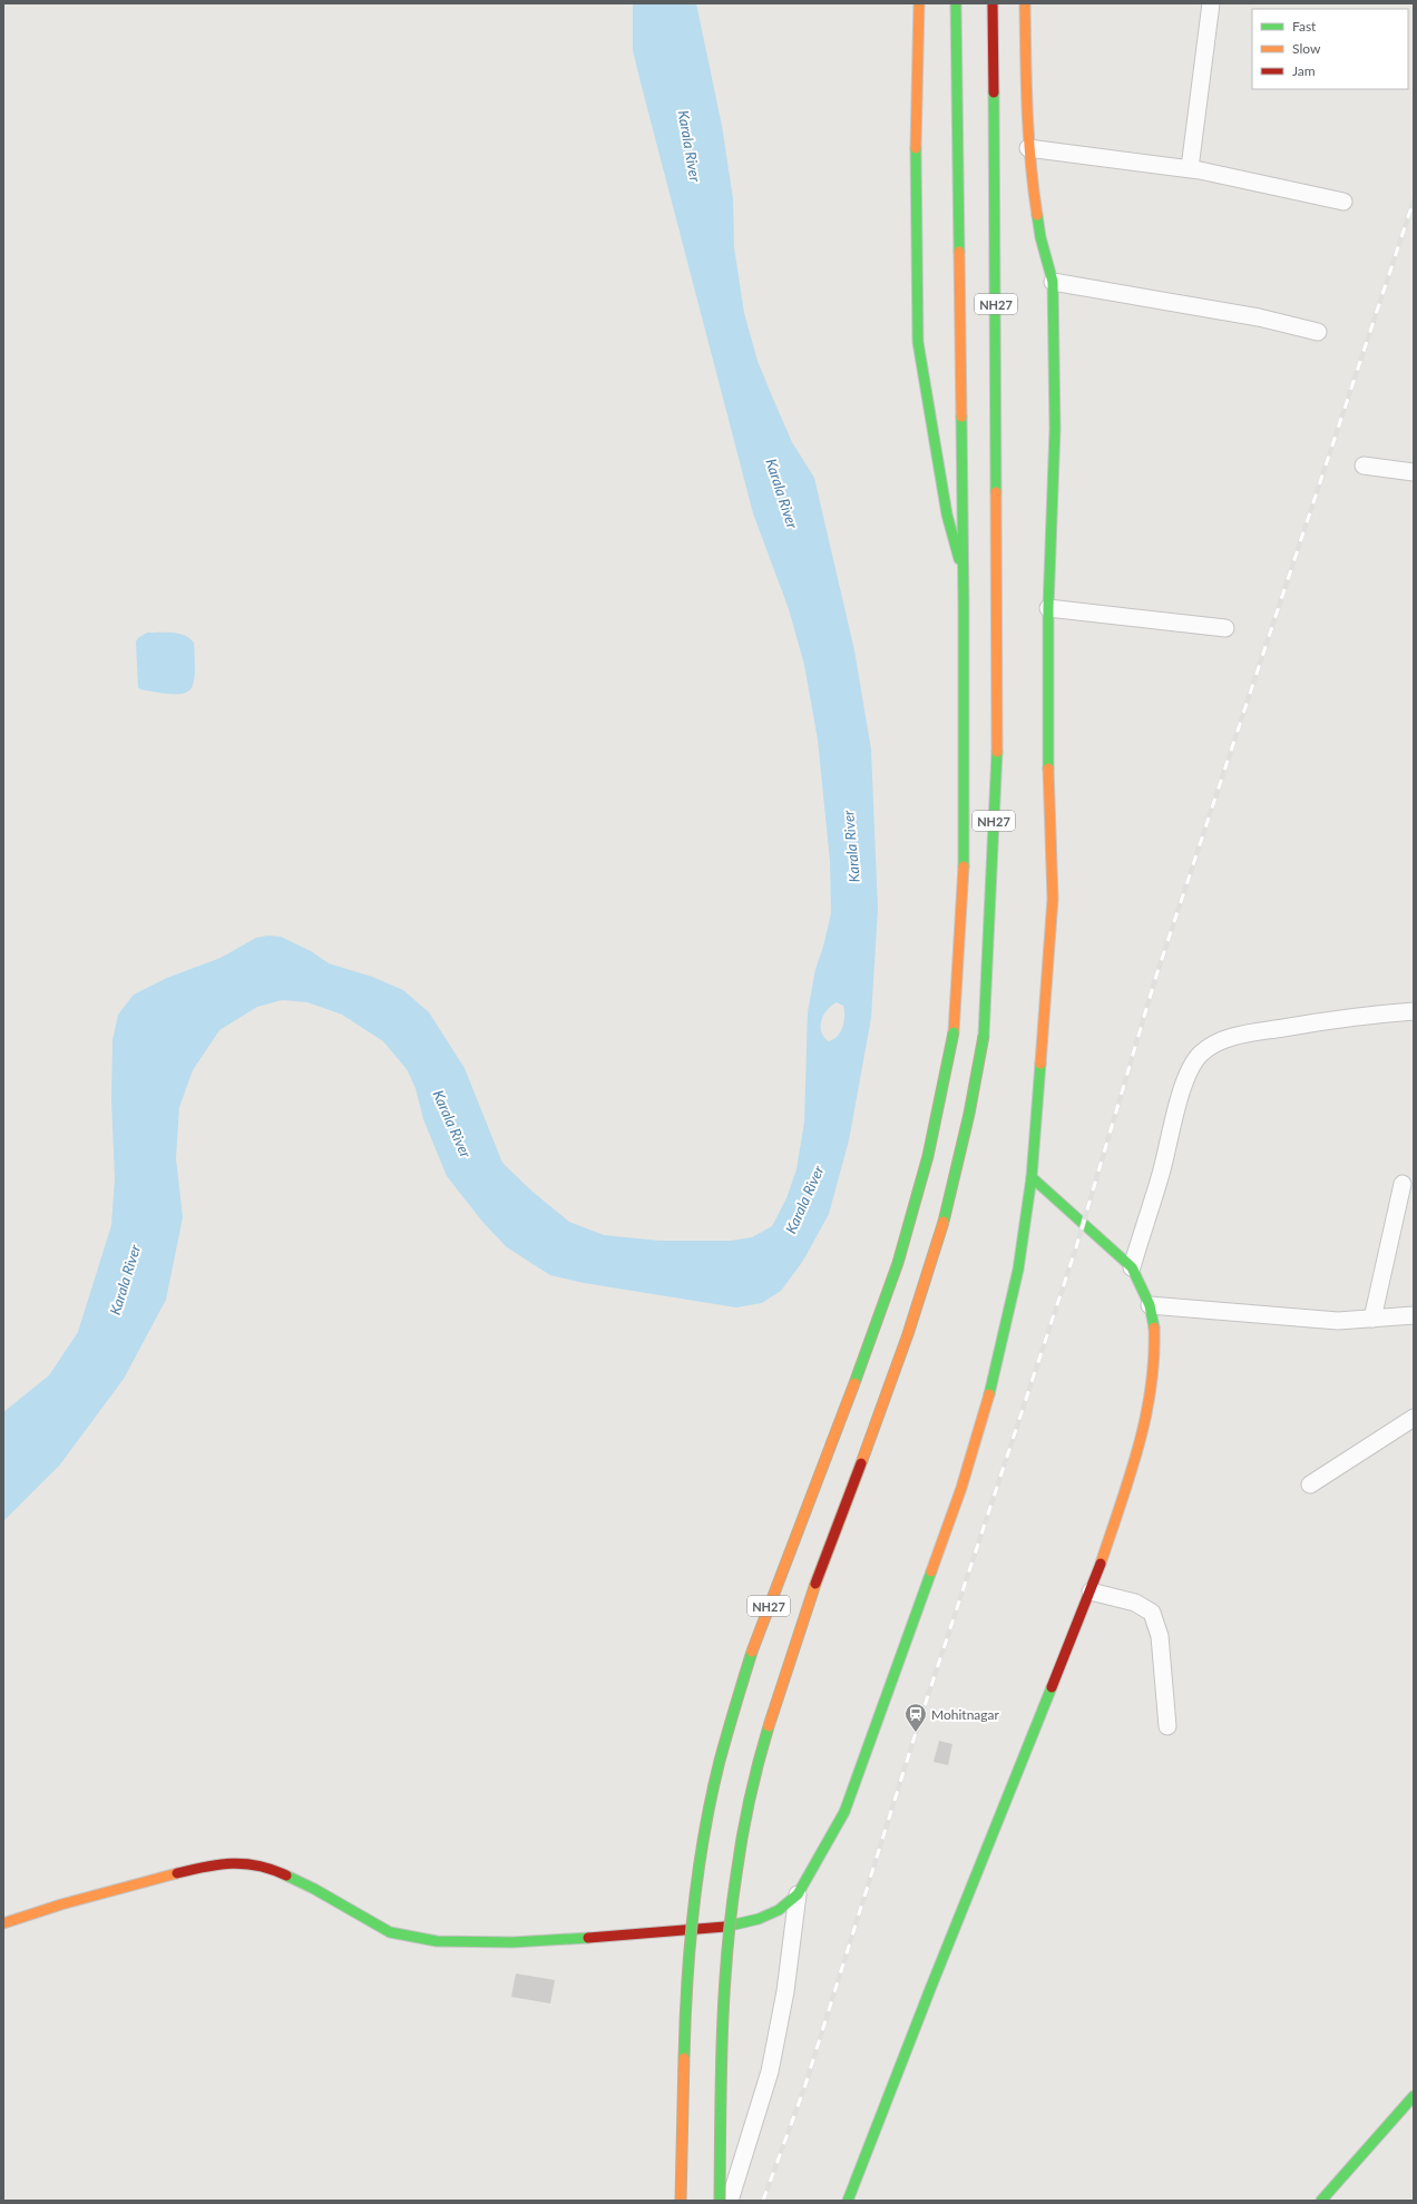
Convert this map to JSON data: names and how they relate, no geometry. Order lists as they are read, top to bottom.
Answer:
{
  "streets": {
    "main road": ["NH27"]
  },
  "water": ["Karala River"],
  "places": {
    "station": ["Mohitnagar"]
  },
  "legend": ["Fast", "Slow", "Jam"]
}
